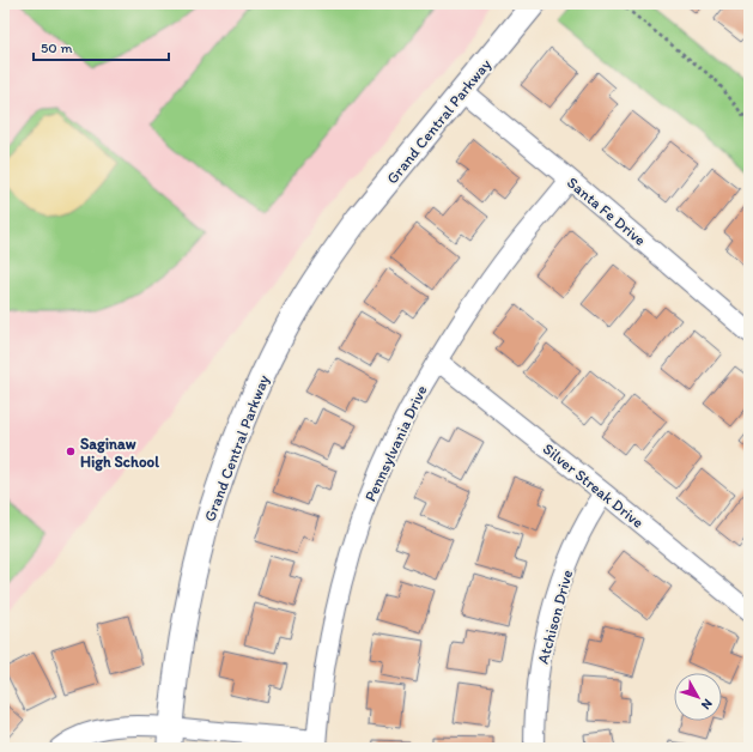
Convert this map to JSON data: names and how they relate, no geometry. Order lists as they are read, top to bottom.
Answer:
{
  "streets": {
    "street": [
      "Grand Central Parkway",
      "Santa Fe Drive",
      "Pennsylvania Drive",
      "Silver Streak Drive",
      "Atchison Drive"
    ]
  },
  "crossings": [
    ["Grand Central Parkway", "Santa Fe Drive"],
    ["Santa Fe Drive", "Pennsylvania Drive"],
    ["Pennsylvania Drive", "Silver Streak Drive"],
    ["Silver Streak Drive", "Atchison Drive"]
  ],
  "places": ["Saginaw High School"],
  "scale_bar": "50 m",
  "north": "bottom right"
}
